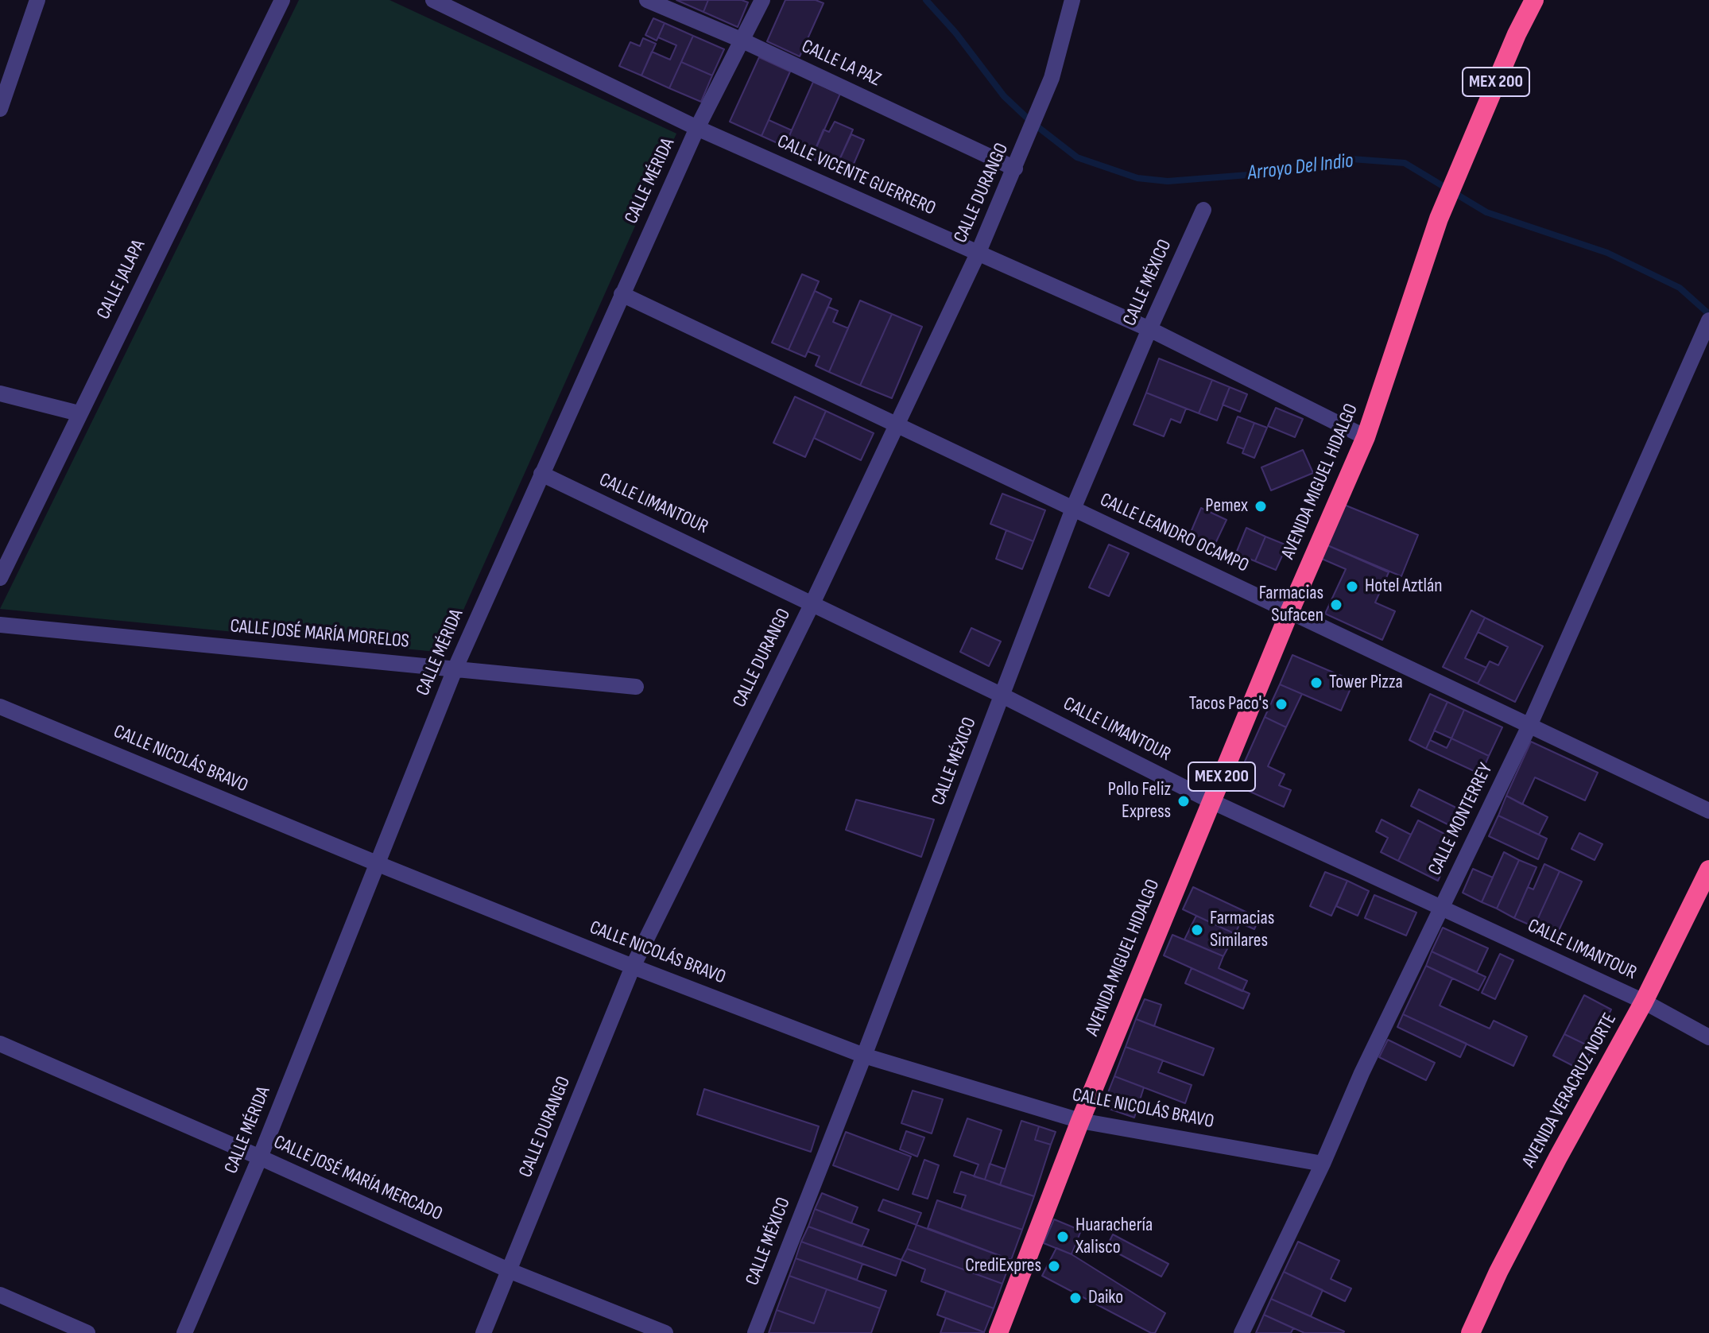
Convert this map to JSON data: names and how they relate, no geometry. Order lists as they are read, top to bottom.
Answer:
{
  "streets": {
    "highway": ["MEX 200", "AVENIDA MIGUEL HIDALGO", "AVENIDA VERACRUZ NORTE"],
    "street": [
      "CALLE LA PAZ",
      "CALLE VICENTE GUERRERO",
      "CALLE MÉRIDA",
      "CALLE DURANGO",
      "CALLE JALAPA",
      "CALLE MÉXICO",
      "CALLE LIMANTOUR",
      "CALLE LEANDRO OCAMPO",
      "CALLE JOSÉ MARÍA MORELOS",
      "CALLE NICOLÁS BRAVO",
      "CALLE MONTERREY",
      "CALLE JOSÉ MARÍA MERCADO"
    ]
  },
  "crossings": [
    ["CALLE LA PAZ", "CALLE MÉRIDA"],
    ["CALLE LA PAZ", "CALLE DURANGO"],
    ["CALLE VICENTE GUERRERO", "CALLE MÉRIDA"],
    ["CALLE VICENTE GUERRERO", "CALLE DURANGO"],
    ["CALLE VICENTE GUERRERO", "CALLE MÉXICO"],
    ["CALLE VICENTE GUERRERO", "AVENIDA MIGUEL HIDALGO"],
    ["CALLE MÉRIDA", "CALLE LIMANTOUR"],
    ["CALLE MÉRIDA", "CALLE LEANDRO OCAMPO"],
    ["CALLE MÉRIDA", "CALLE JOSÉ MARÍA MORELOS"],
    ["CALLE MÉRIDA", "CALLE NICOLÁS BRAVO"],
    ["CALLE MÉRIDA", "CALLE JOSÉ MARÍA MERCADO"],
    ["CALLE DURANGO", "CALLE LIMANTOUR"],
    ["CALLE DURANGO", "CALLE LEANDRO OCAMPO"],
    ["CALLE DURANGO", "CALLE NICOLÁS BRAVO"],
    ["CALLE DURANGO", "CALLE JOSÉ MARÍA MERCADO"],
    ["CALLE MÉXICO", "CALLE LIMANTOUR"],
    ["CALLE MÉXICO", "CALLE LEANDRO OCAMPO"],
    ["CALLE MÉXICO", "CALLE NICOLÁS BRAVO"],
    ["AVENIDA MIGUEL HIDALGO", "CALLE LIMANTOUR"],
    ["AVENIDA MIGUEL HIDALGO", "CALLE LEANDRO OCAMPO"],
    ["AVENIDA MIGUEL HIDALGO", "CALLE NICOLÁS BRAVO"],
    ["CALLE LIMANTOUR", "CALLE MONTERREY"],
    ["CALLE LIMANTOUR", "AVENIDA VERACRUZ NORTE"],
    ["CALLE LEANDRO OCAMPO", "CALLE MONTERREY"],
    ["CALLE NICOLÁS BRAVO", "CALLE MONTERREY"]
  ],
  "water": ["Arroyo Del Indio"],
  "places": [
    "Pemex",
    "Hotel Aztlán",
    "Farmacias Sufacen",
    "Tower Pizza",
    "Tacos Paco's",
    "Pollo Feliz Express",
    "Farmacias Similares",
    "Huarachería Xalisco",
    "CrediExpres",
    "Daiko"
  ]
}
